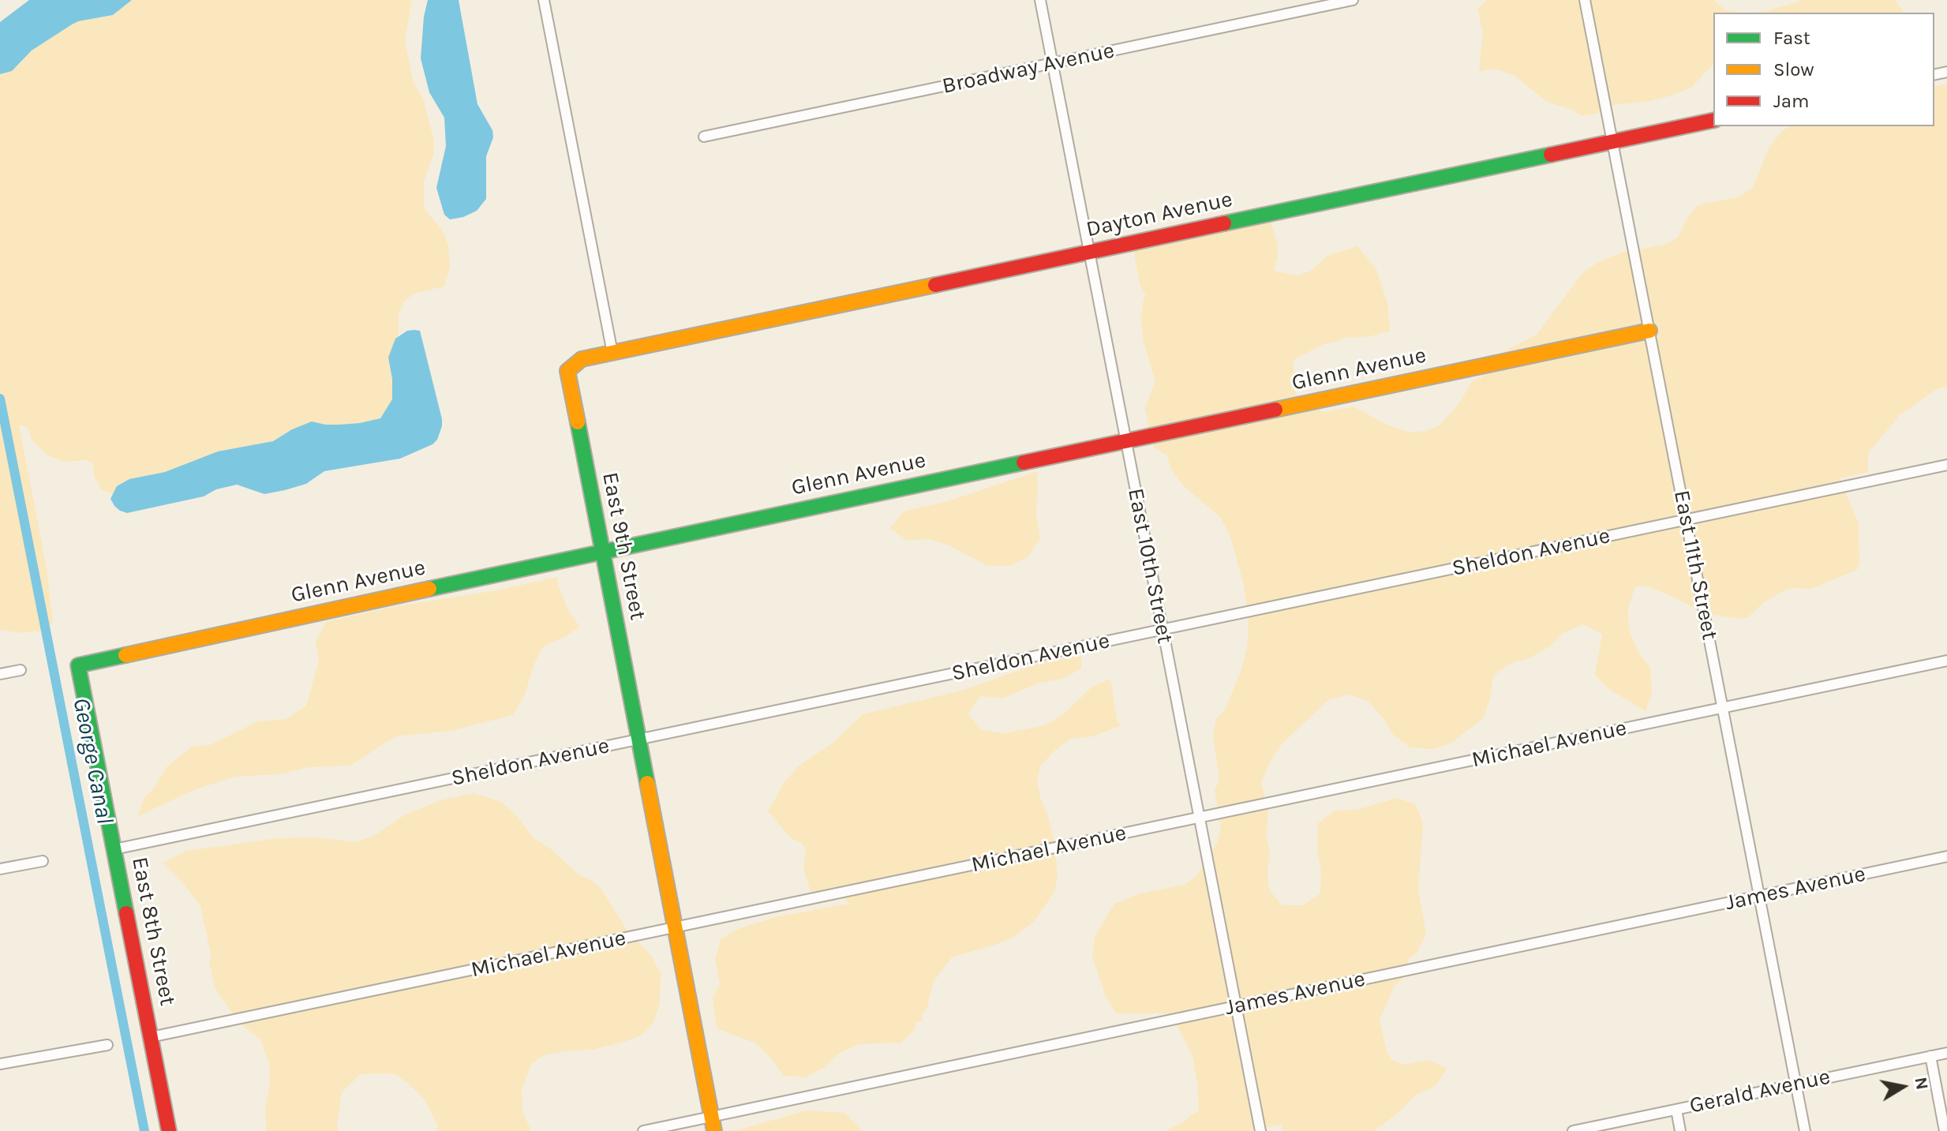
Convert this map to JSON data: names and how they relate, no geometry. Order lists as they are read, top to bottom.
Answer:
{
  "streets": {
    "street": [
      "Broadway Avenue",
      "Dayton Avenue",
      "Glenn Avenue",
      "East 9th Street",
      "Sheldon Avenue",
      "East 11th Street",
      "East 10th Street",
      "Michael Avenue",
      "James Avenue",
      "East 8th Street",
      "Gerald Avenue"
    ]
  },
  "crossings": [
    ["Broadway Avenue", "East 10th Street"],
    ["Dayton Avenue", "East 9th Street"],
    ["Dayton Avenue", "East 11th Street"],
    ["Dayton Avenue", "East 10th Street"],
    ["Glenn Avenue", "East 9th Street"],
    ["Glenn Avenue", "East 11th Street"],
    ["Glenn Avenue", "East 10th Street"],
    ["Glenn Avenue", "East 8th Street"],
    ["East 9th Street", "Sheldon Avenue"],
    ["East 9th Street", "Michael Avenue"],
    ["East 9th Street", "James Avenue"],
    ["Sheldon Avenue", "East 11th Street"],
    ["Sheldon Avenue", "East 10th Street"],
    ["Sheldon Avenue", "East 8th Street"],
    ["East 11th Street", "Michael Avenue"],
    ["East 11th Street", "James Avenue"],
    ["East 11th Street", "Gerald Avenue"],
    ["East 10th Street", "Michael Avenue"],
    ["East 10th Street", "James Avenue"],
    ["Michael Avenue", "East 8th Street"]
  ],
  "water": ["George Canal"],
  "legend": ["Fast", "Slow", "Jam"],
  "north": "right"
}
